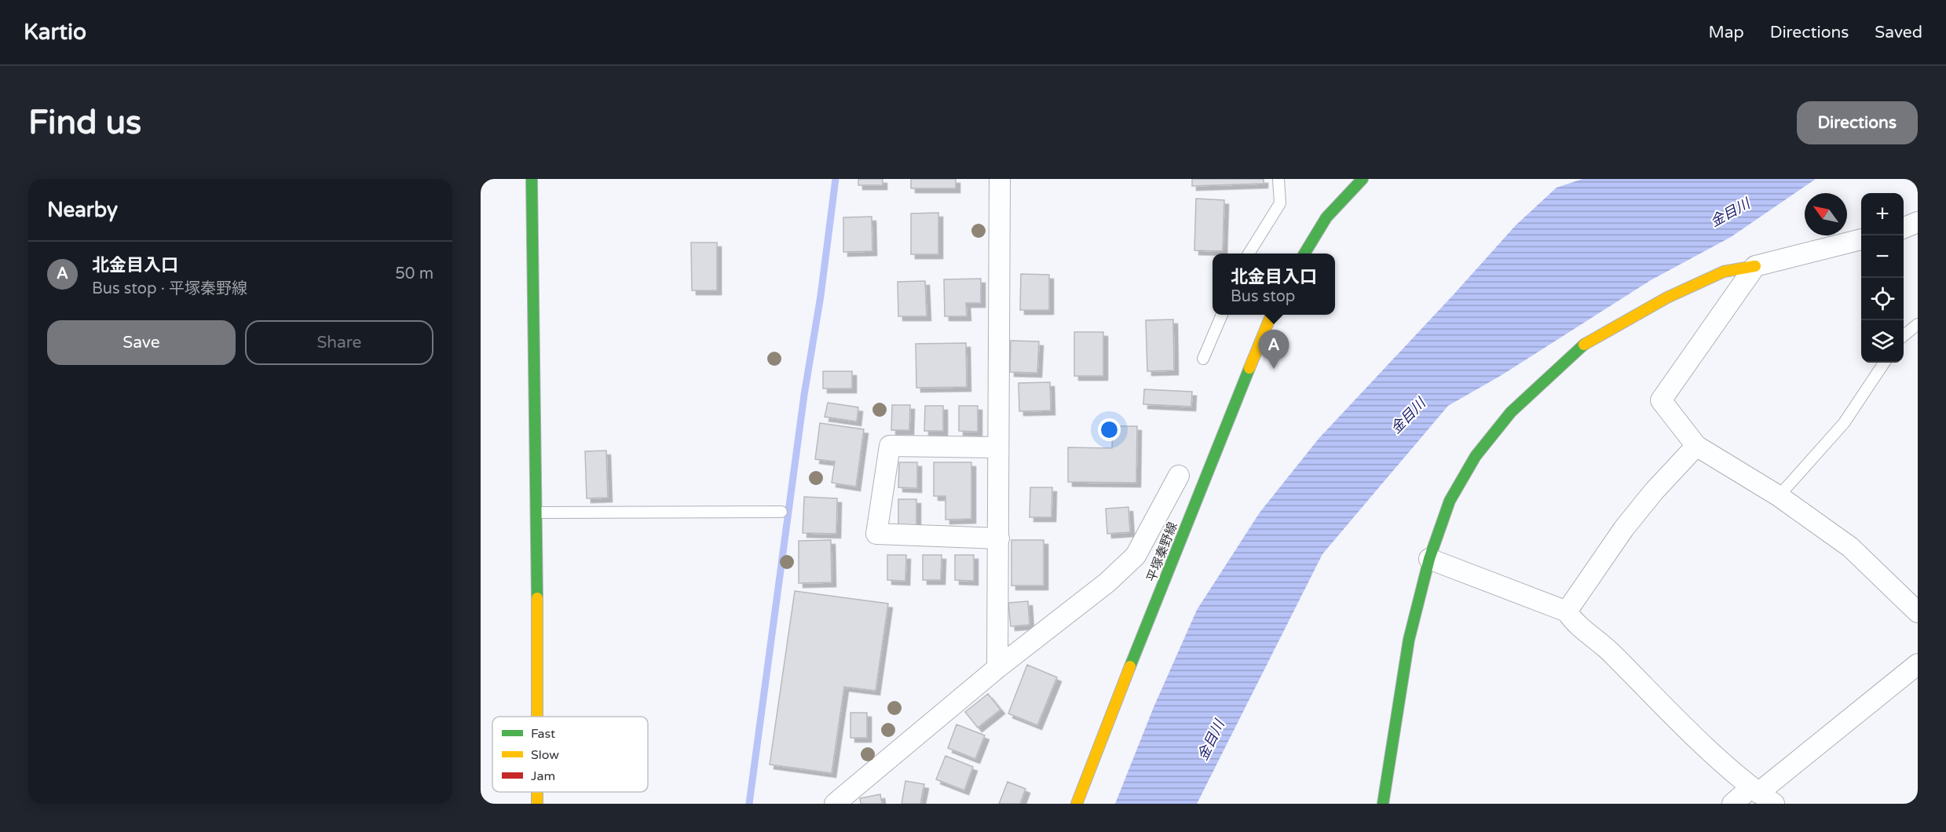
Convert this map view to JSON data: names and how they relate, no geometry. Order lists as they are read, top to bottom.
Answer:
{
  "streets": {
    "street": ["平塚秦野線"]
  },
  "water": ["金目川"],
  "legend": ["Fast", "Slow", "Jam"],
  "north": "top left",
  "page": {
    "header": "Kartio",
    "nav": ["Map", "Directions", "Saved"],
    "buttons": [
      "Directions",
      ["Save", "Share"]
    ],
    "title": "Find us",
    "heading": "Nearby",
    "map_buttons": ["+", "−"],
    "list": [
      {
        "mark": "A",
        "name": "北金目入口",
        "note": "Bus stop · 平塚秦野線",
        "value": "50 m"
      }
    ],
    "popup": ["北金目入口", "Bus stop"],
    "pins": "A"
  }
}
